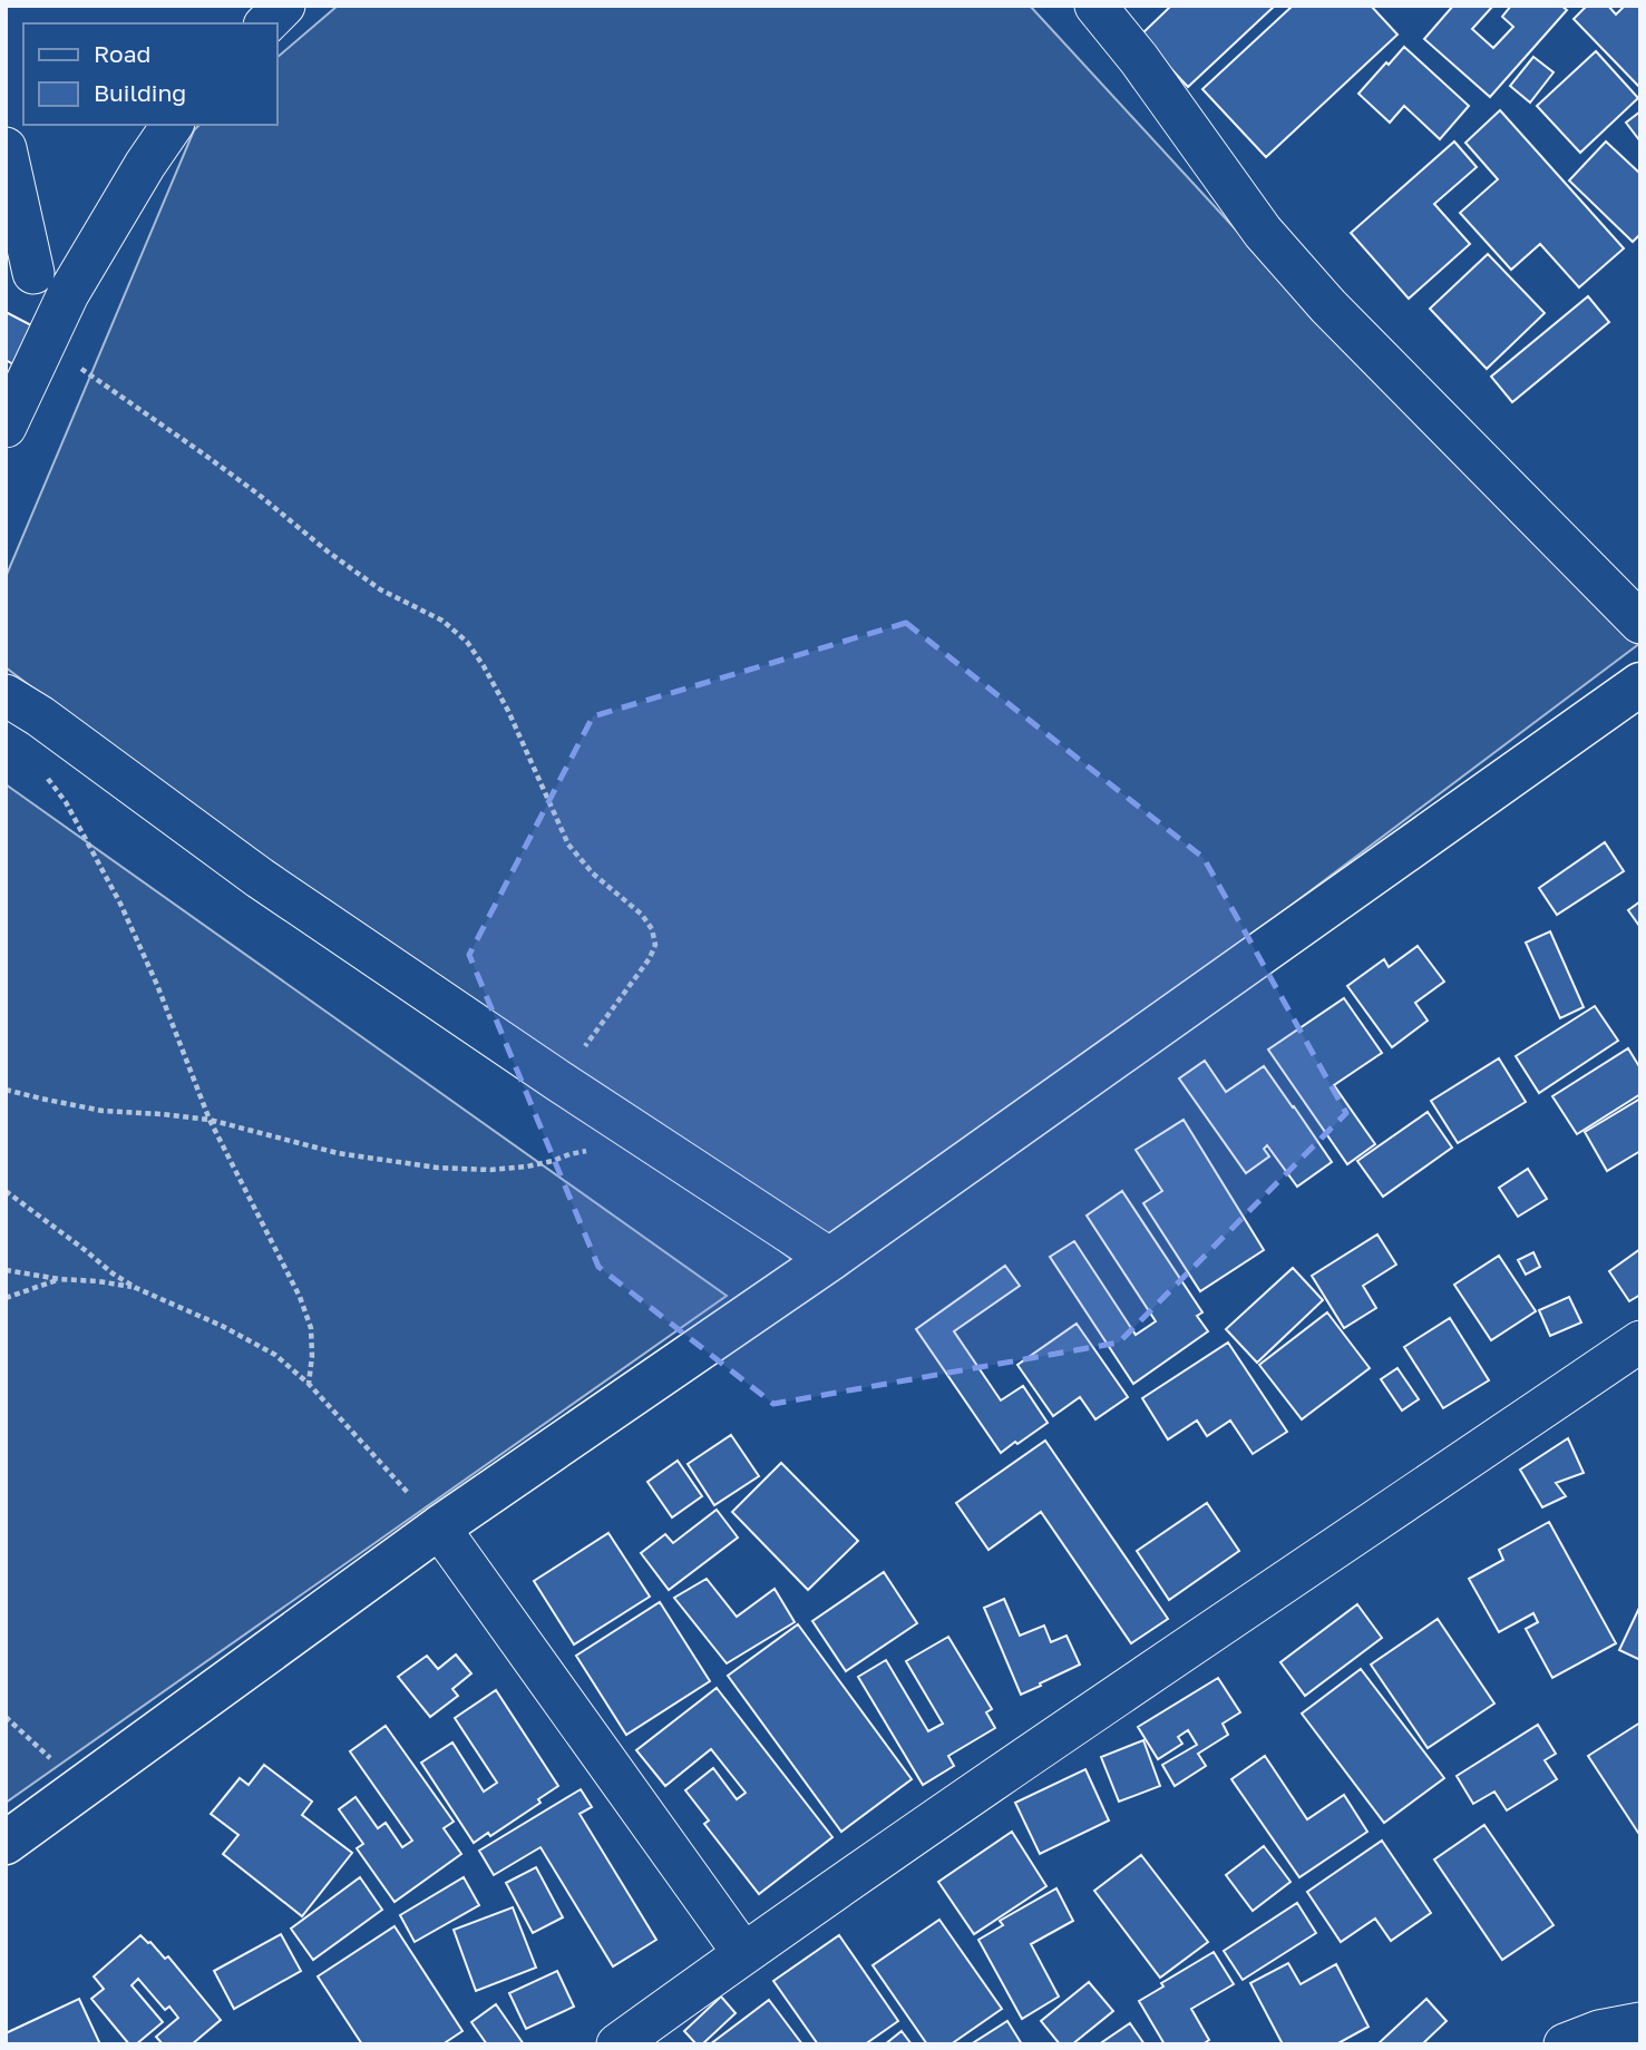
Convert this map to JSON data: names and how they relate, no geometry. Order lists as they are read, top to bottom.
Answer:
{
  "legend": ["Road", "Building"]
}
